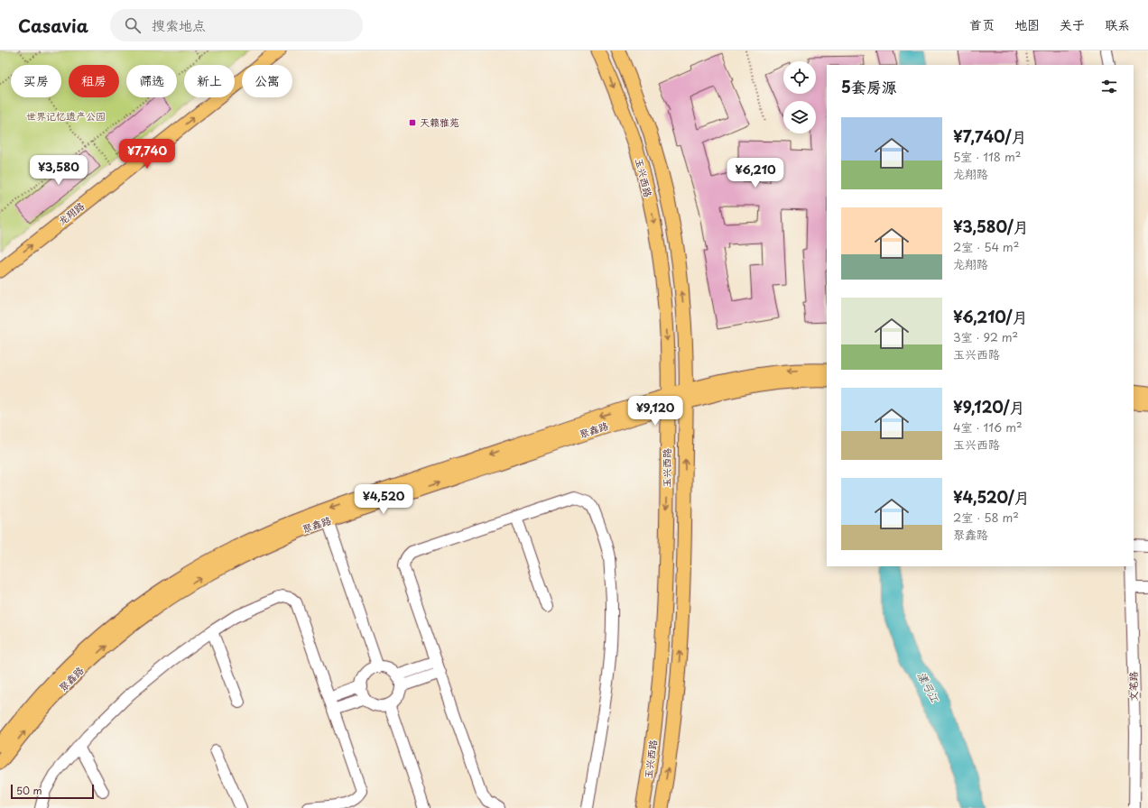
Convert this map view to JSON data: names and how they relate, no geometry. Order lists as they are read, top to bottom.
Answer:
{
  "streets": {
    "main road": ["玉兴西路", "龙翔路", "聚鑫路"],
    "street": ["文笔路"]
  },
  "crossings": [
    ["玉兴西路", "聚鑫路"]
  ],
  "one_way": ["龙翔路"],
  "water": ["漾弓江"],
  "parks": ["世界记忆遗产公园"],
  "places": {
    "transit": ["天籁雅苑"]
  },
  "scale_bar": "50 m",
  "page": {
    "header": "Casavia",
    "search": "搜索地点",
    "nav": [
      "首页",
      "地图",
      "关于",
      "联系"
    ],
    "chip": [
      "买房",
      "租房",
      "筛选",
      "新上",
      "公寓"
    ],
    "heading": "5套房源",
    "list": [
      {
        "name": "¥7,740/月",
        "note": "5室 · 118 m² · 龙翔路"
      },
      {
        "name": "¥3,580/月",
        "note": "2室 · 54 m² · 龙翔路"
      },
      {
        "name": "¥6,210/月",
        "note": "3室 · 92 m² · 玉兴西路"
      },
      {
        "name": "¥9,120/月",
        "note": "4室 · 116 m² · 玉兴西路"
      },
      {
        "name": "¥4,520/月",
        "note": "2室 · 58 m² · 聚鑫路"
      }
    ],
    "price": [
      "¥7,740",
      "¥3,580",
      "¥6,210",
      "¥9,120",
      "¥4,520"
    ],
    "scale": "50 m"
  }
}
